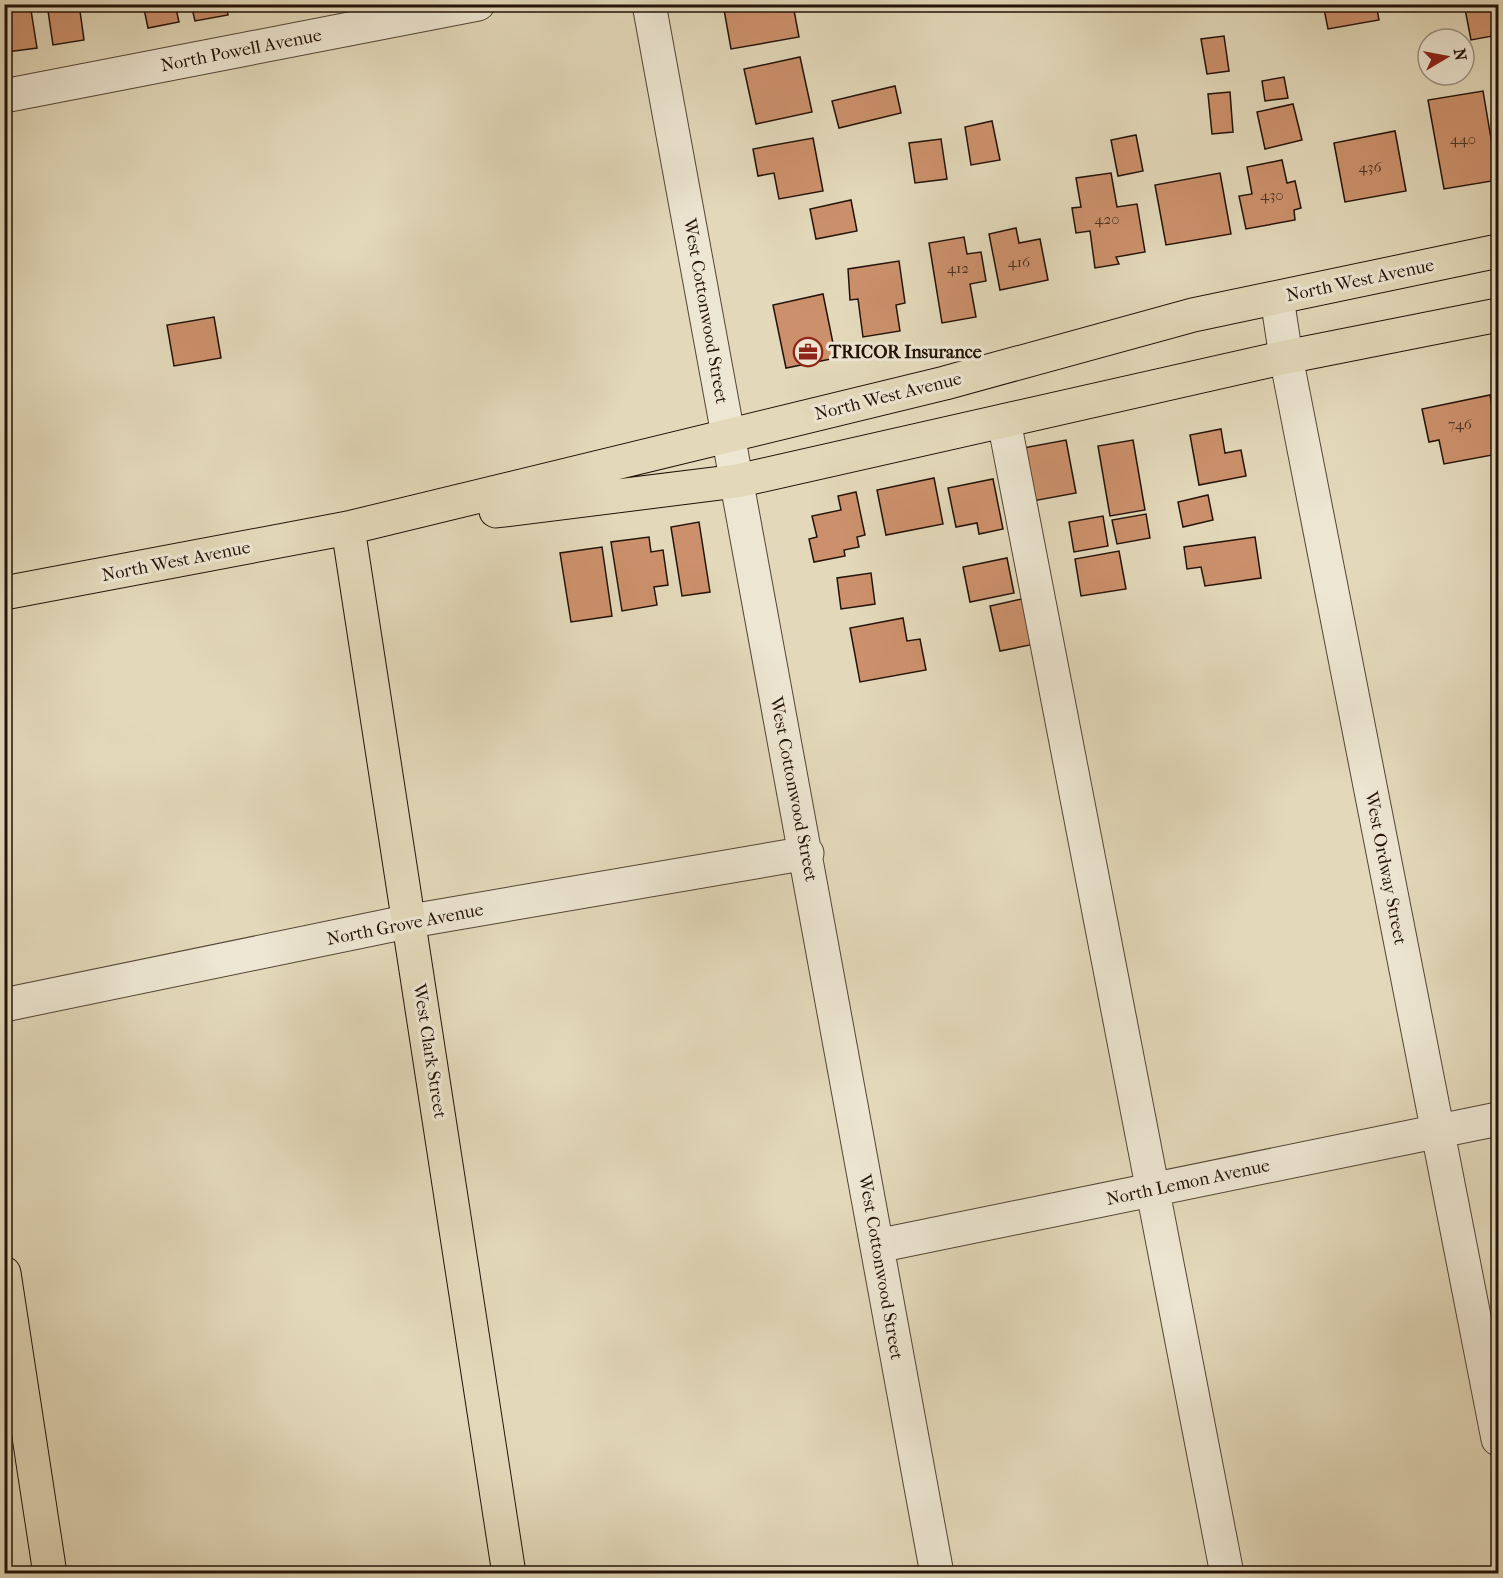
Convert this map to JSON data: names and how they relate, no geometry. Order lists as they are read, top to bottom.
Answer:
{
  "streets": {
    "main road": ["North West Avenue", "West Clark Street"],
    "street": [
      "North Powell Avenue",
      "West Cottonwood Street",
      "West Ordway Street",
      "North Grove Avenue",
      "North Lemon Avenue"
    ]
  },
  "crossings": [
    ["North West Avenue", "West Cottonwood Street"],
    ["North West Avenue", "West Ordway Street"],
    ["North West Avenue", "West Clark Street"],
    ["West Cottonwood Street", "North Grove Avenue"],
    ["West Cottonwood Street", "North Lemon Avenue"],
    ["West Ordway Street", "North Lemon Avenue"],
    ["North Grove Avenue", "West Clark Street"]
  ],
  "places": {
    "office": ["TRICOR Insurance"]
  },
  "house_numbers": [
    "440",
    "436",
    "430",
    "420",
    "416",
    "412",
    "746"
  ],
  "north": "right"
}
